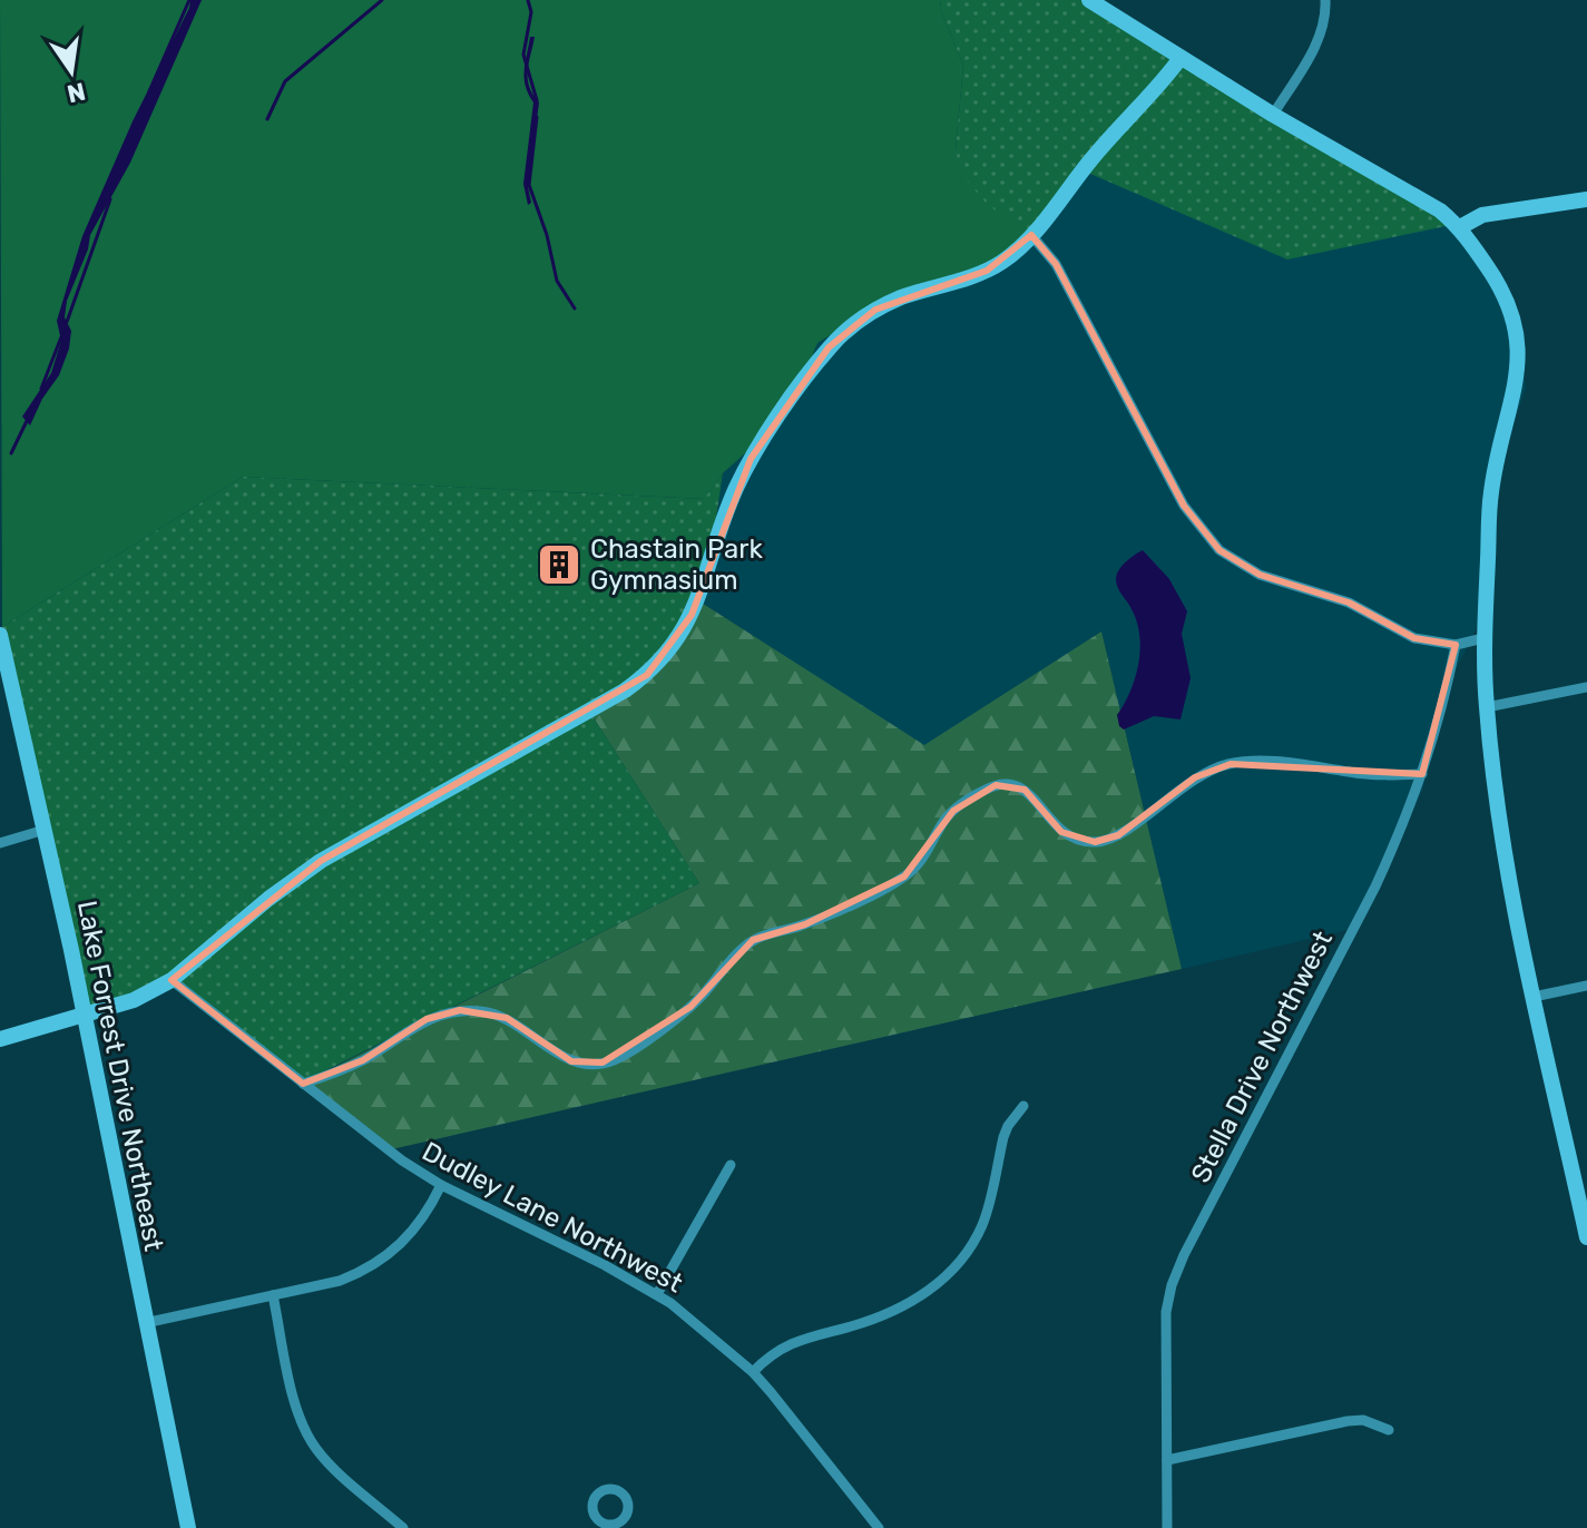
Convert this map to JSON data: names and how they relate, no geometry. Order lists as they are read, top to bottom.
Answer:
{
  "streets": {
    "street": ["Stella Drive Northwest", "Lake Forrest Drive Northeast", "Dudley Lane Northwest"]
  },
  "places": {
    "building": ["Chastain Park Gymnasium"]
  },
  "north": "bottom"
}
